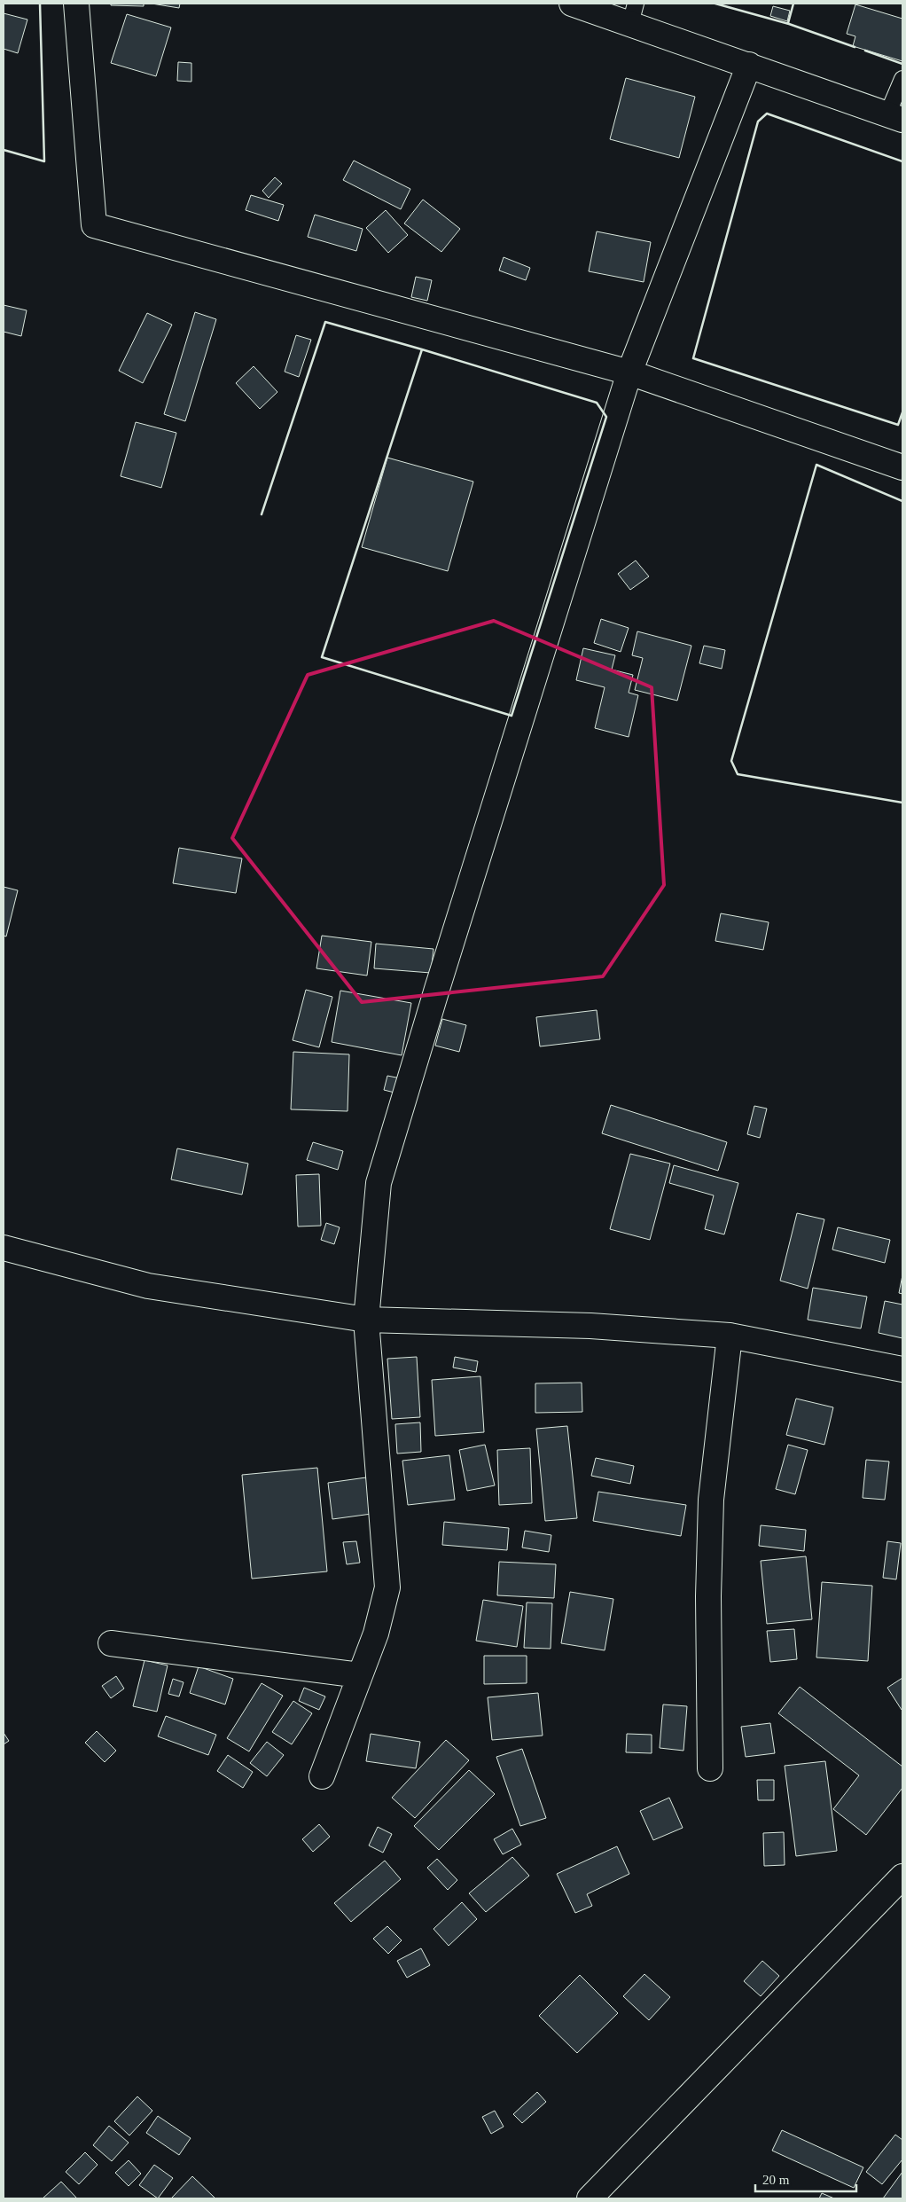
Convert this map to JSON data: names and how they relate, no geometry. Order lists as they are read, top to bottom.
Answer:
{
  "scale_bar": "20 m"
}
